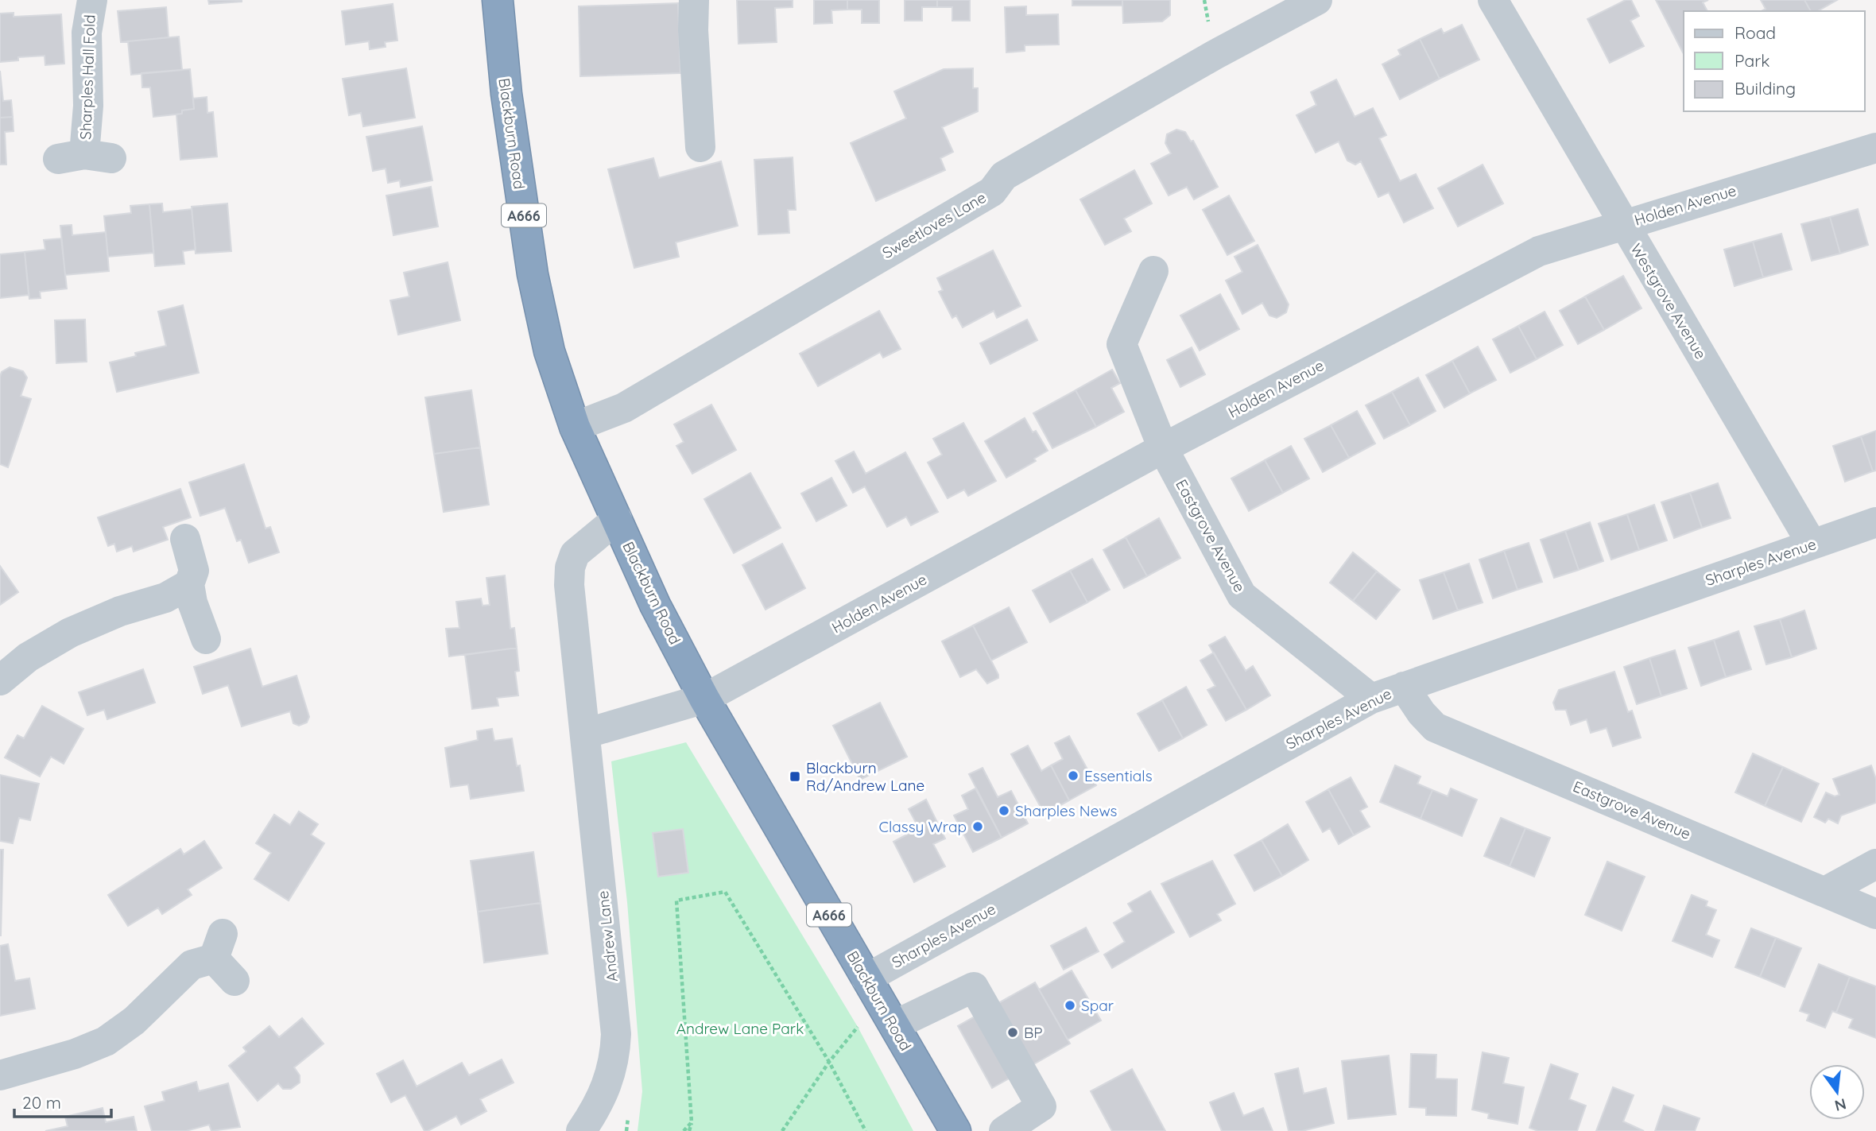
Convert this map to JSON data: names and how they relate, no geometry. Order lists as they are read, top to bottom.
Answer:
{
  "streets": {
    "highway": ["Blackburn Road", "A666"],
    "street": [
      "Sharples Hall Fold",
      "Holden Avenue",
      "Sweetloves Lane",
      "Westgrove Avenue",
      "Eastgrove Avenue",
      "Sharples Avenue",
      "Andrew Lane"
    ]
  },
  "crossings": [
    ["Blackburn Road", "Holden Avenue"],
    ["Blackburn Road", "Sweetloves Lane"],
    ["Blackburn Road", "Sharples Avenue"],
    ["Blackburn Road", "Andrew Lane"],
    ["Holden Avenue", "Westgrove Avenue"],
    ["Holden Avenue", "Eastgrove Avenue"],
    ["Westgrove Avenue", "Sharples Avenue"],
    ["Eastgrove Avenue", "Sharples Avenue"]
  ],
  "parks": ["Andrew Lane Park"],
  "places": {
    "other": [
      "Essentials",
      "Sharples News",
      "Classy Wrap",
      "Spar",
      "BP"
    ],
    "transit": ["Blackburn Rd/Andrew Lane"]
  },
  "legend": ["Road", "Park", "Building"],
  "scale_bar": "20 m",
  "north": "bottom"
}
